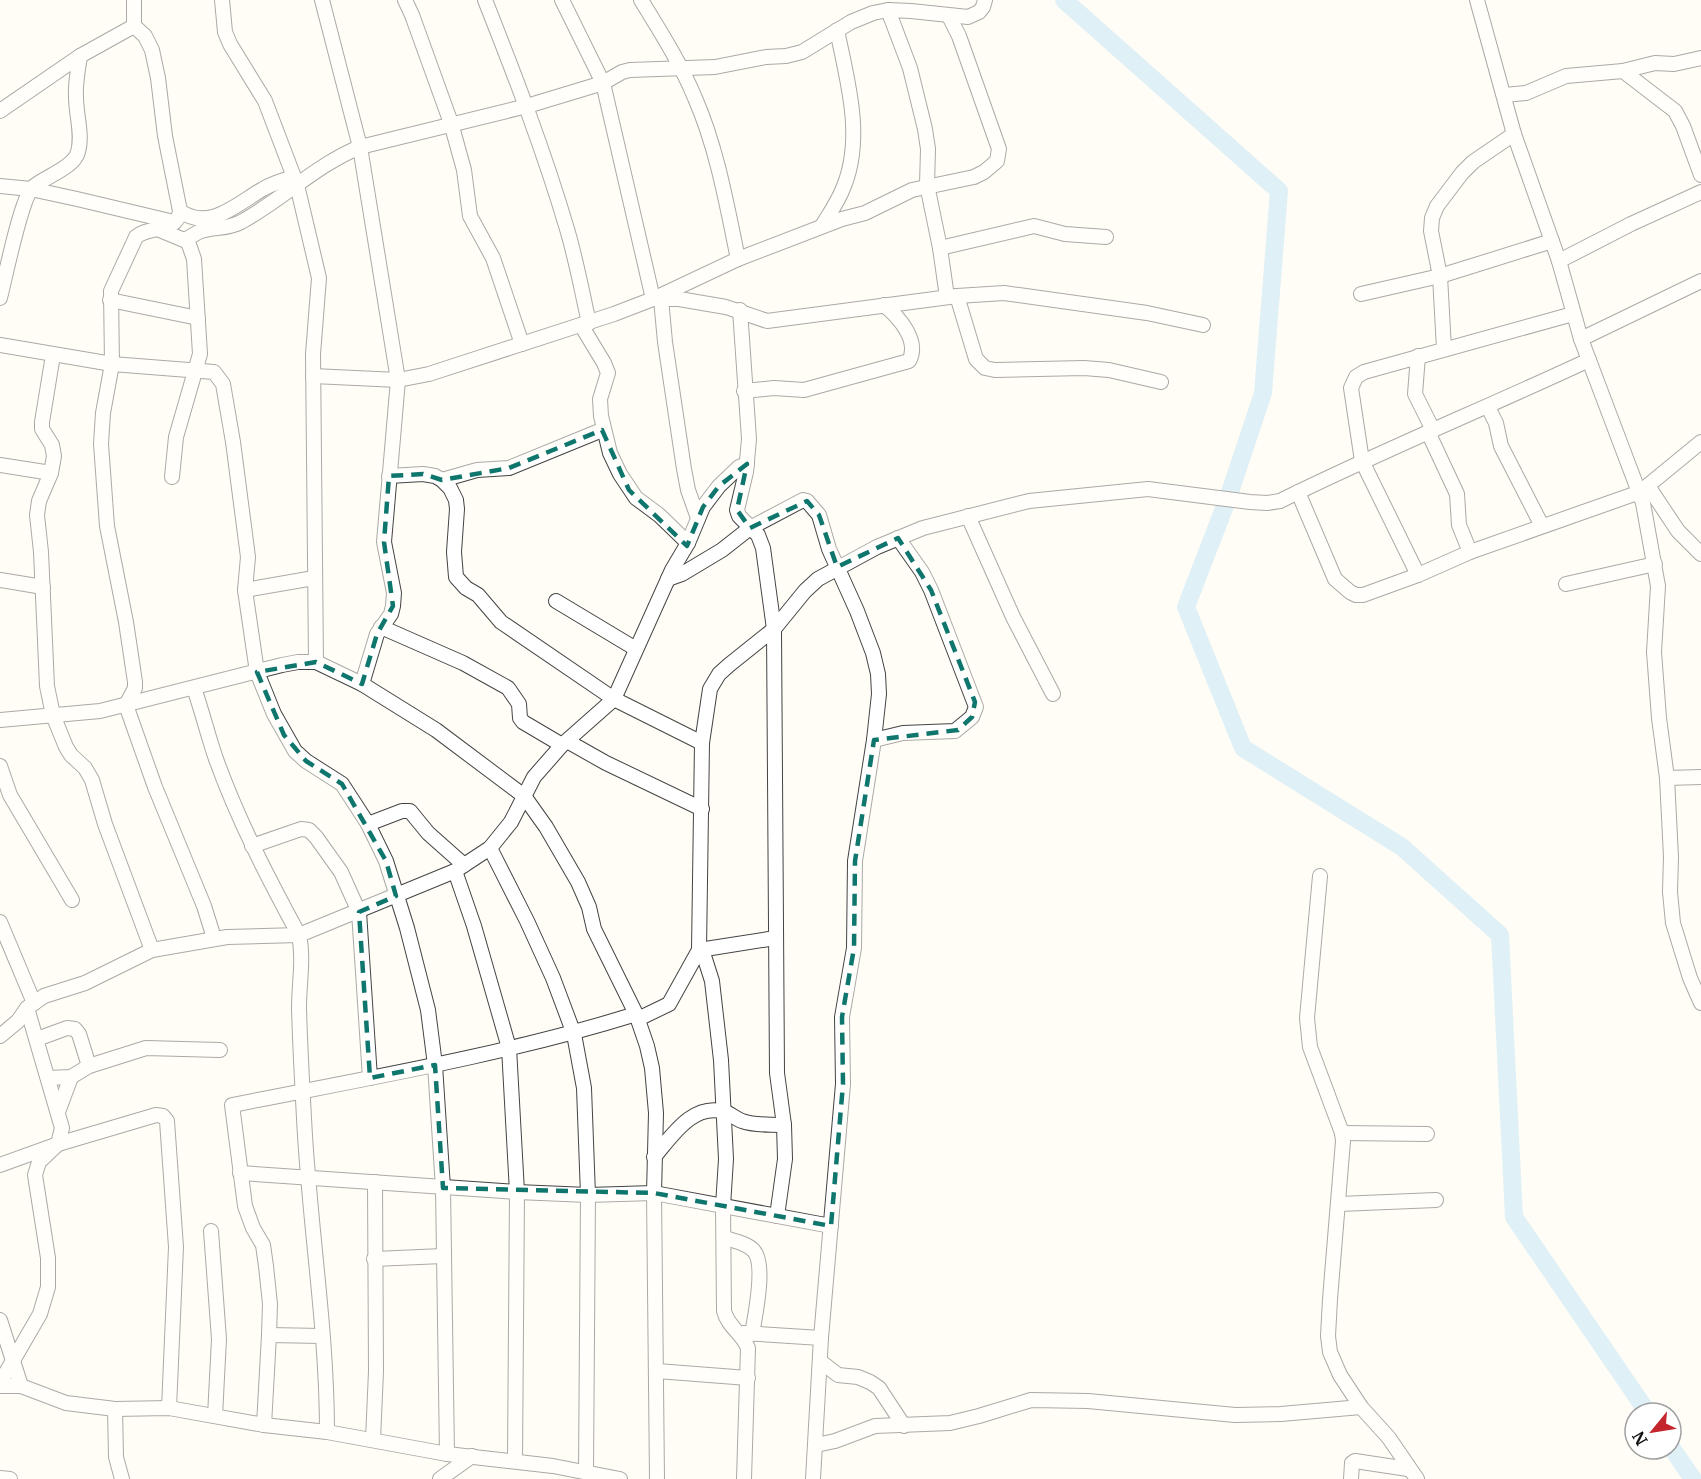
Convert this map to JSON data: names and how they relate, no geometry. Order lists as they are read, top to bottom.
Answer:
{
  "north": "bottom left"
}
